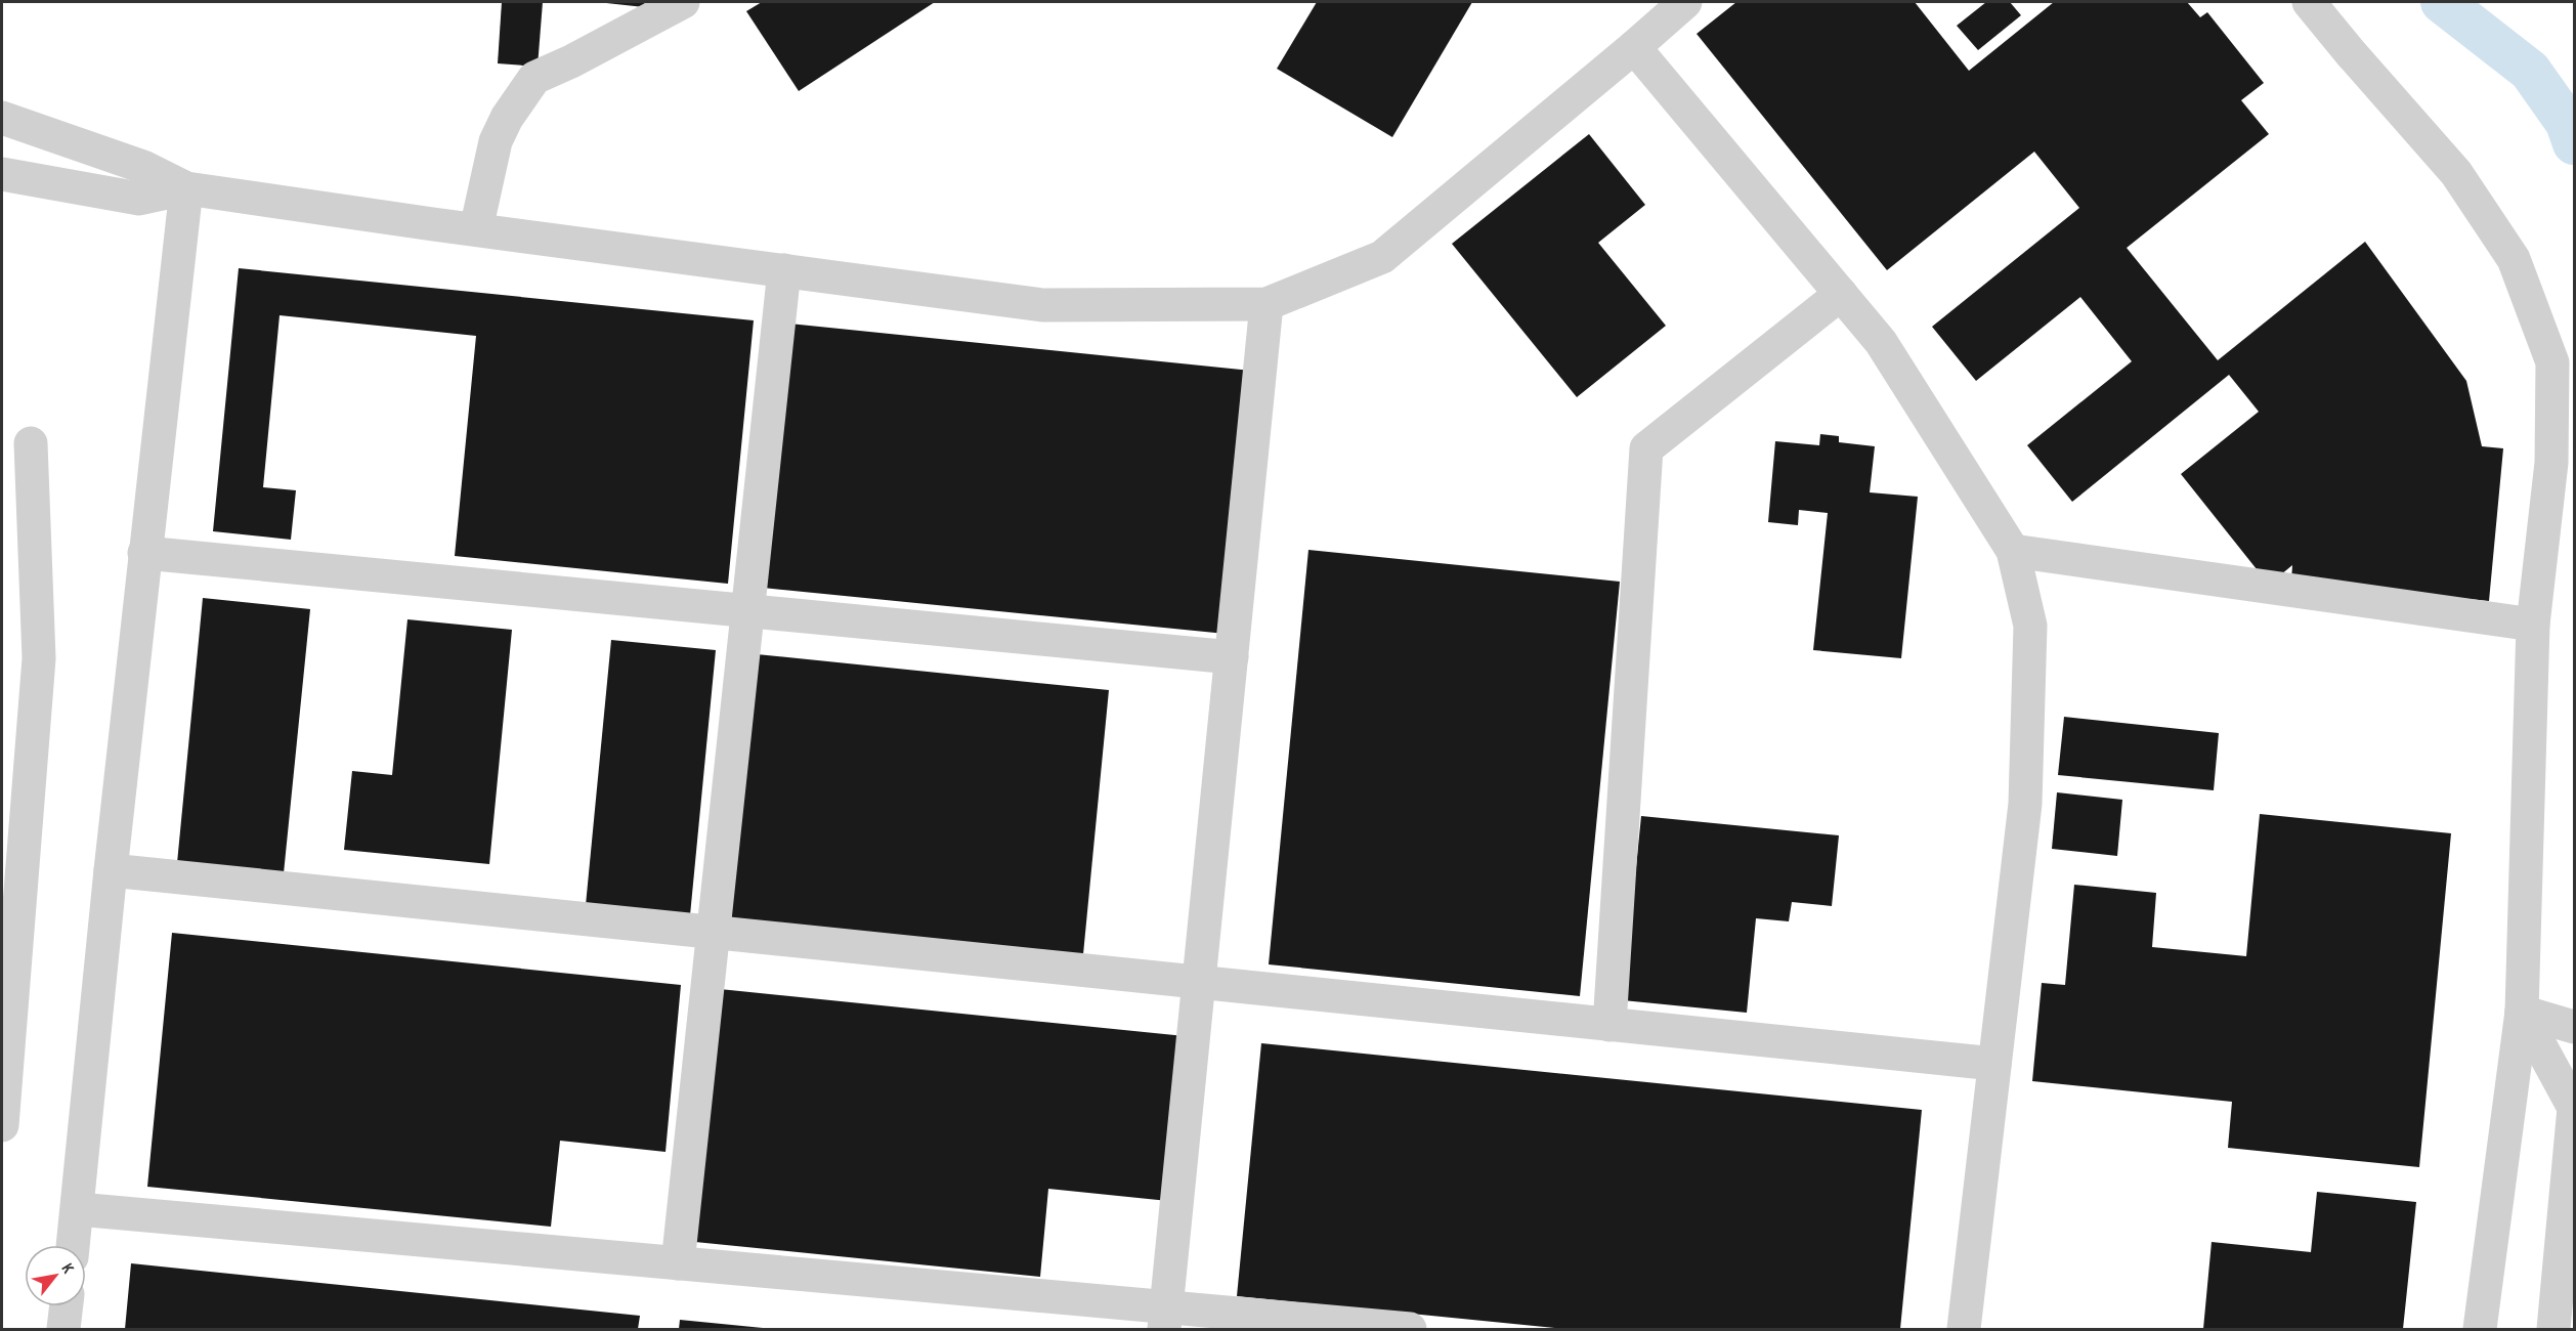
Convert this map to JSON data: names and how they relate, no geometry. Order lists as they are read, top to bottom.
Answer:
{
  "north": "top right"
}
